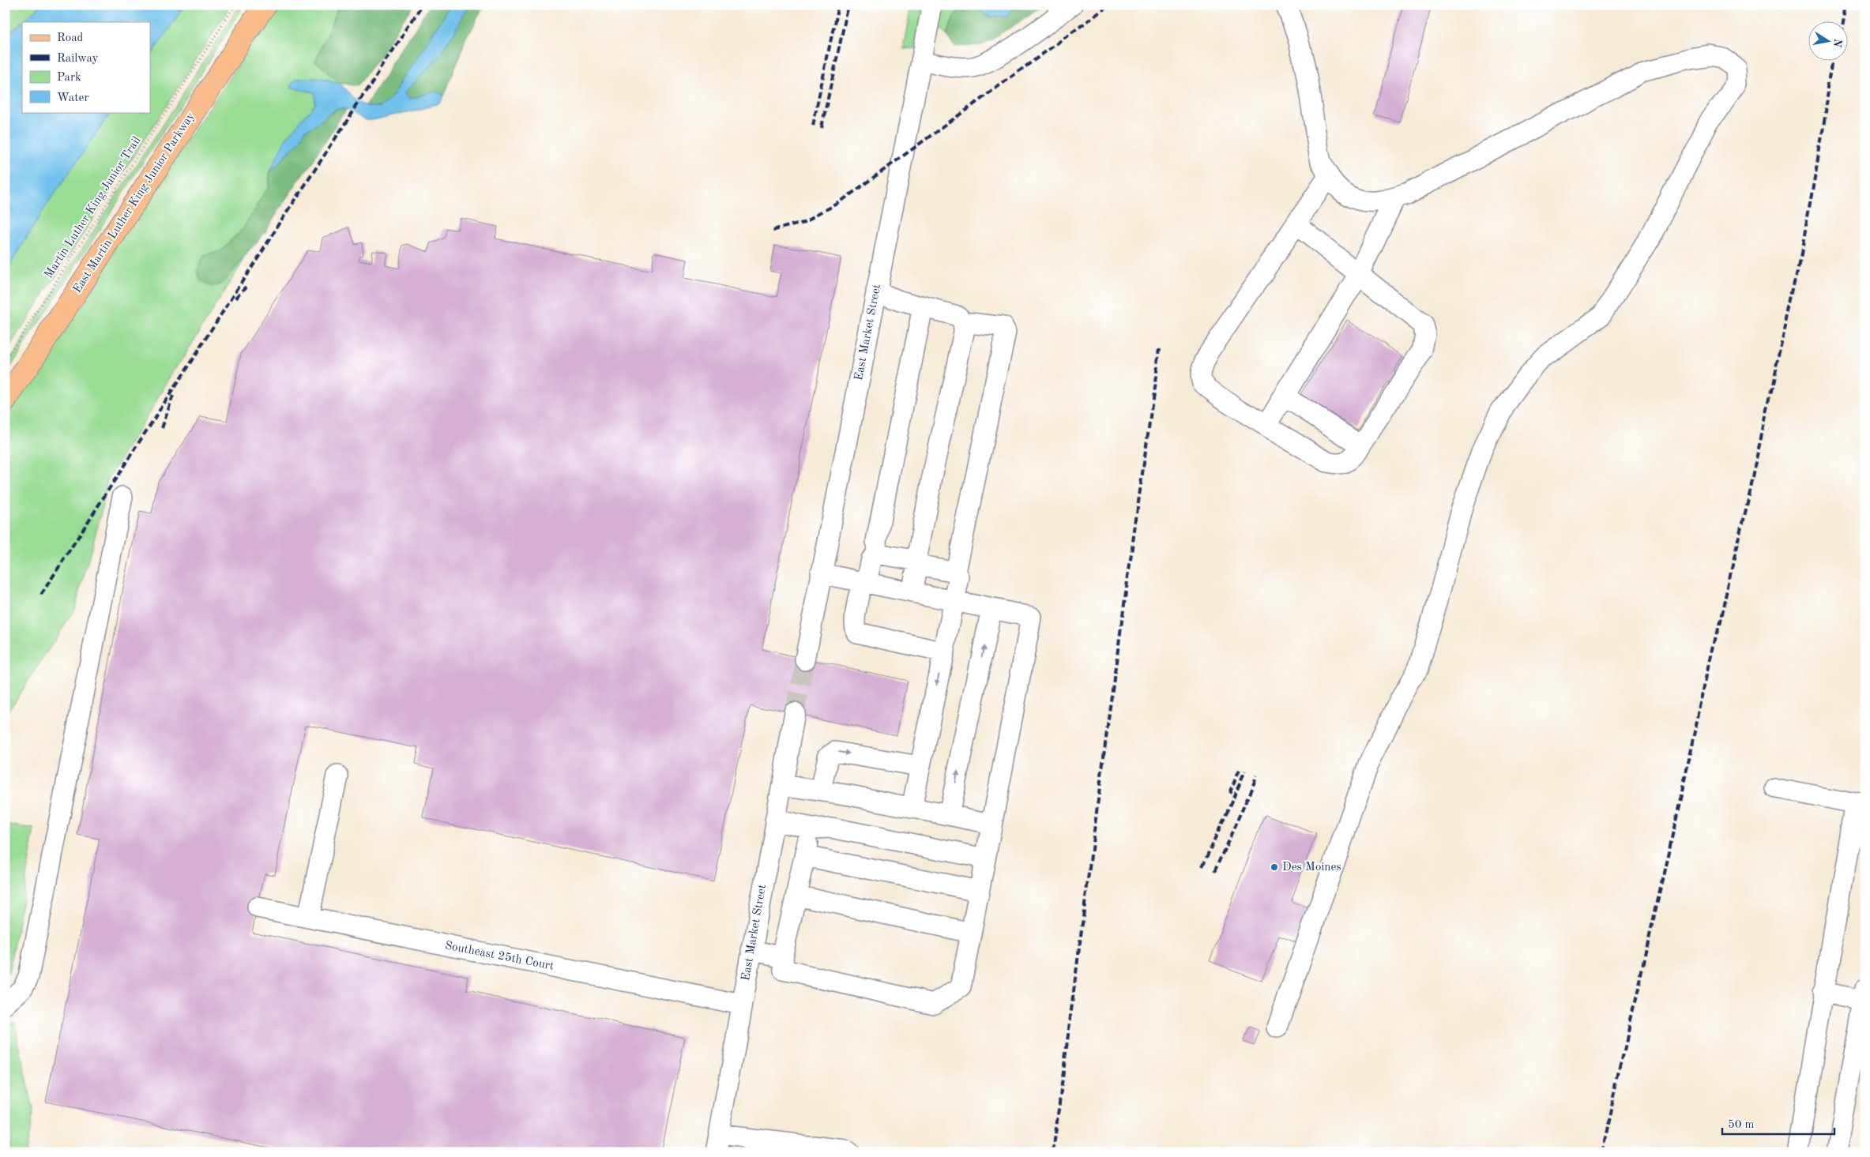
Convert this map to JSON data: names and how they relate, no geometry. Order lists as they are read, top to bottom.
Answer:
{
  "streets": {
    "main road": ["East Martin Luther King Junior Parkway"],
    "street": ["East Market Street", "Southeast 25th Court"],
    "path": ["Martin Luther King Junior Trail"]
  },
  "crossings": [
    ["East Market Street", "Southeast 25th Court"]
  ],
  "places": ["Des Moines"],
  "legend": [
    "Road",
    "Railway",
    "Park",
    "Water"
  ],
  "scale_bar": "50 m",
  "north": "right"
}
